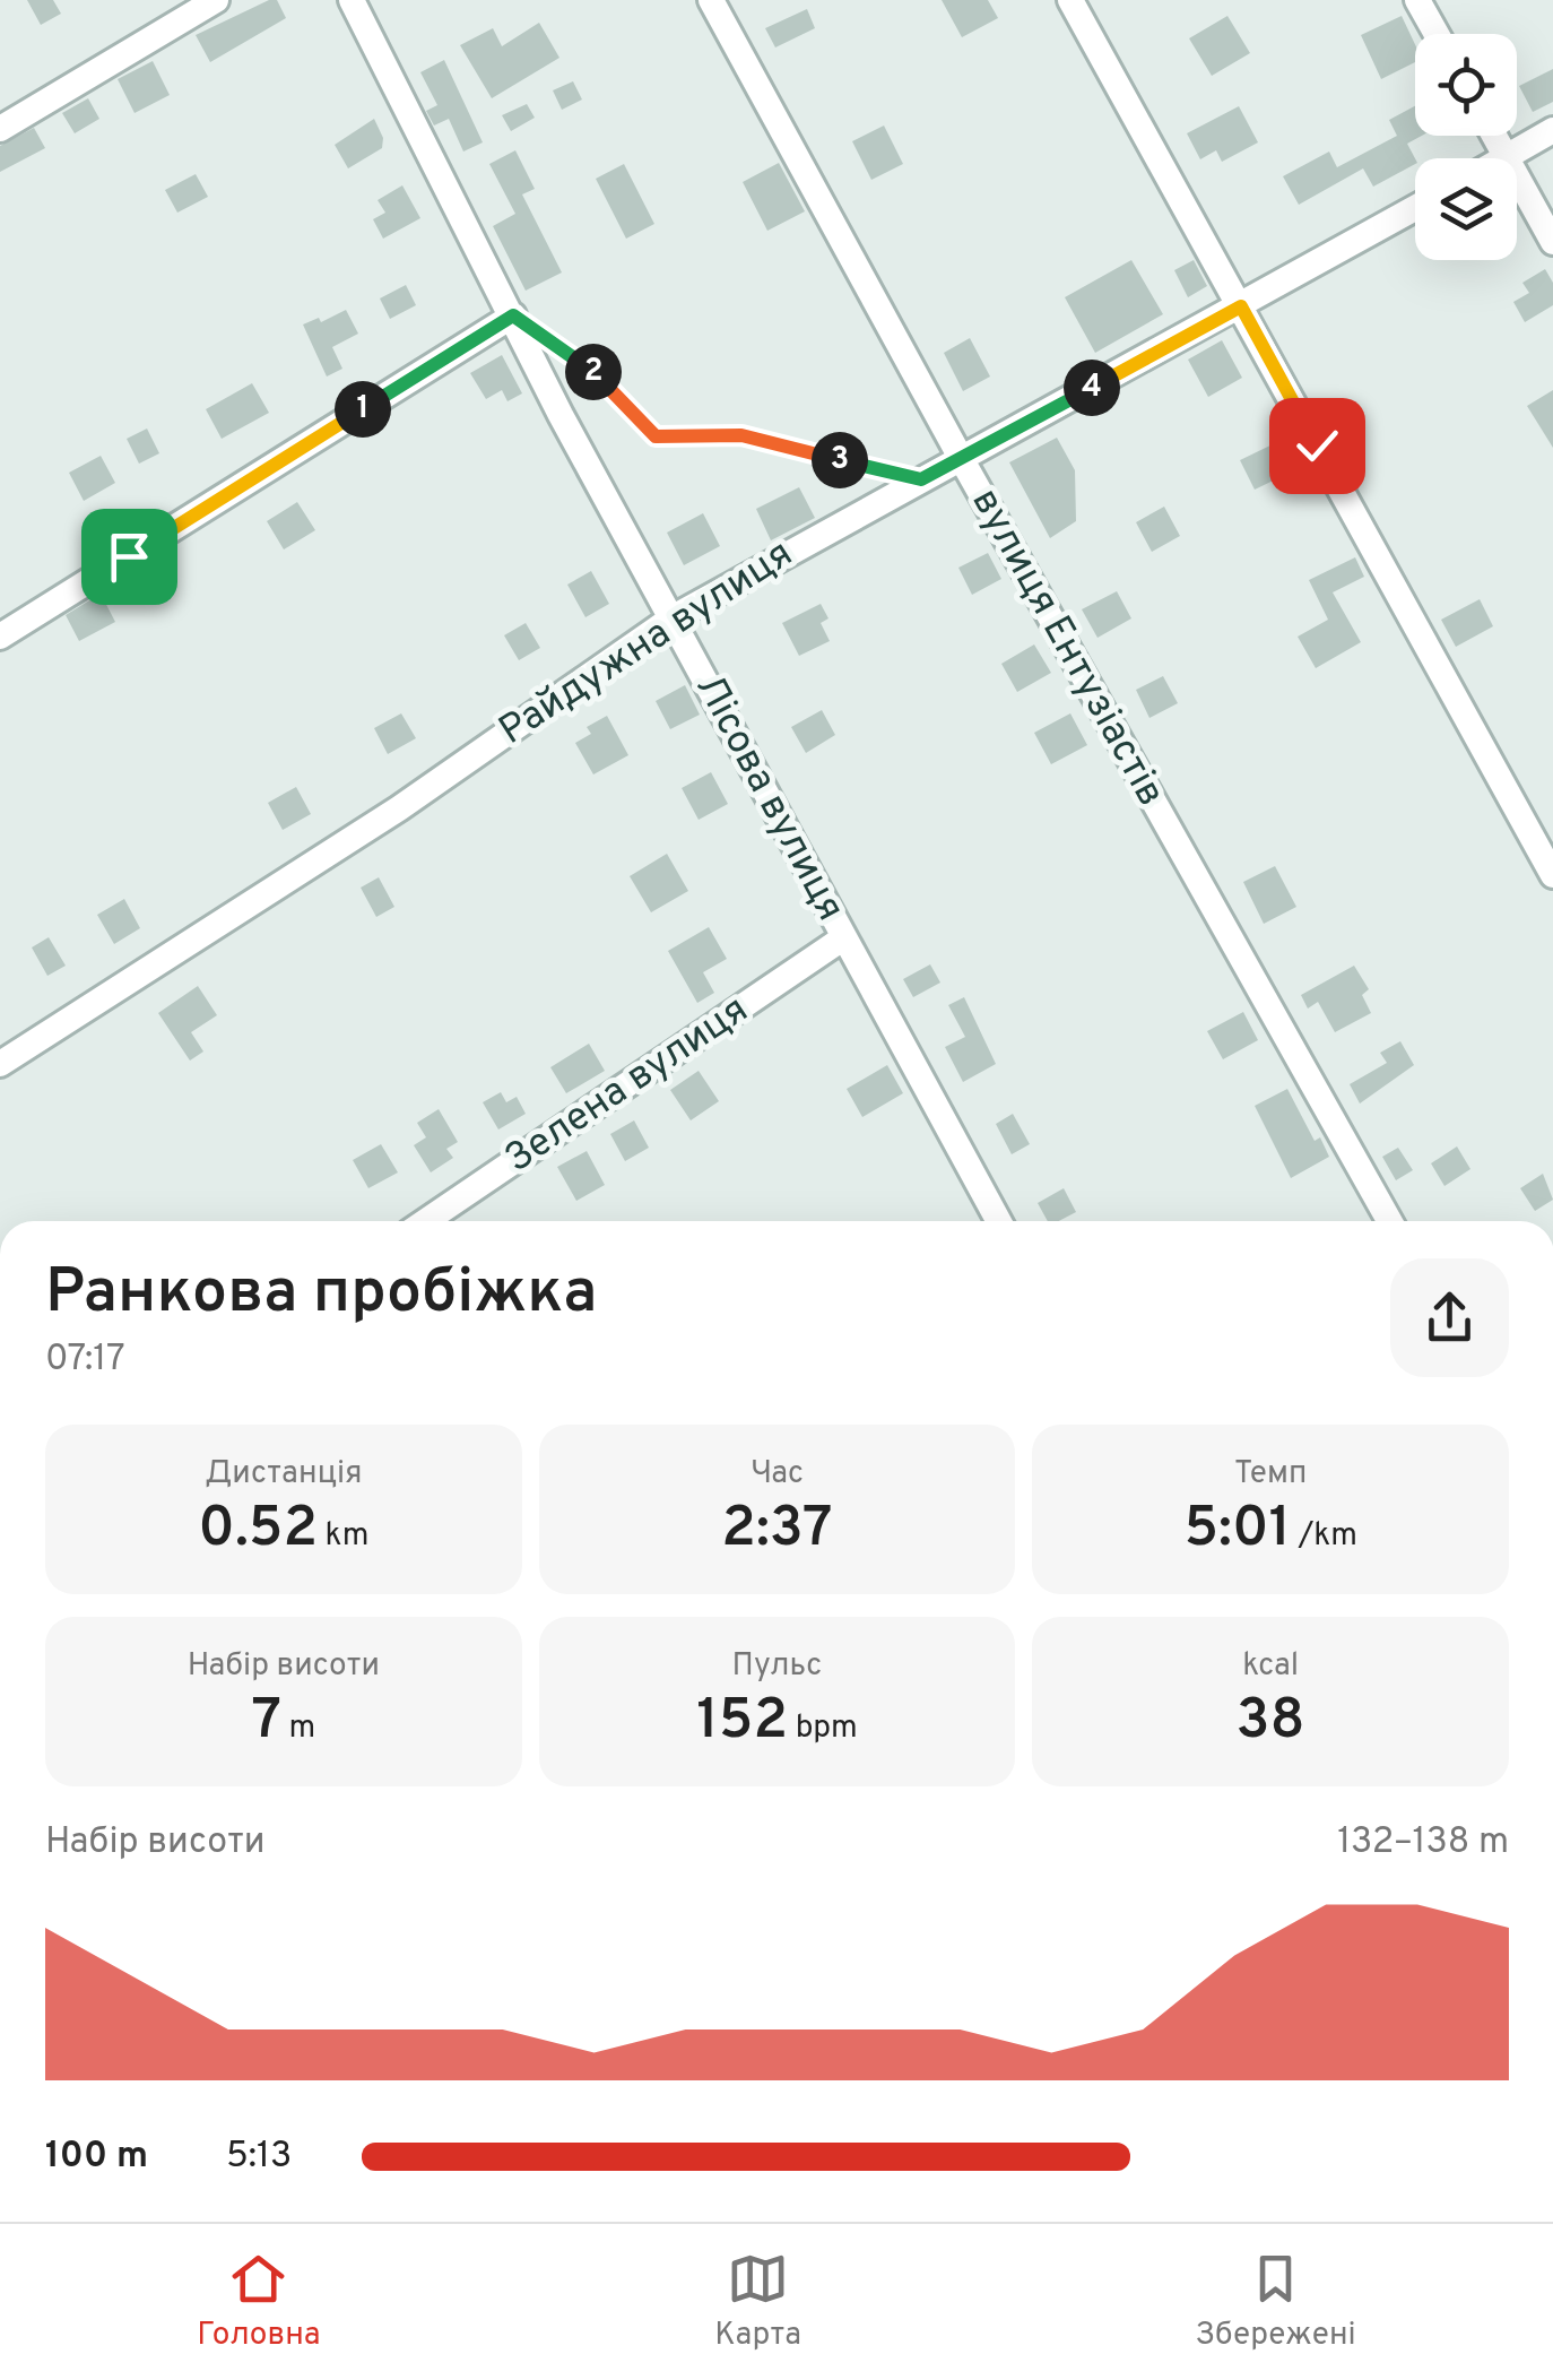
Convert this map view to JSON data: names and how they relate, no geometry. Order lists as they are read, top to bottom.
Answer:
{
  "streets": {
    "street": [
      "Райдужна вулиця",
      "вулиця Ентузіастів",
      "Лісова вулиця",
      "Зелена вулиця"
    ]
  },
  "crossings": [
    ["Райдужна вулиця", "вулиця Ентузіастів"],
    ["Райдужна вулиця", "Лісова вулиця"],
    ["Лісова вулиця", "Зелена вулиця"]
  ],
  "page": {
    "pins": [
      "2",
      "4",
      "1",
      "3"
    ],
    "heading": ["Ранкова пробіжка", "07:17"],
    "stats": [
      ["Дистанція", "0.52 km"],
      ["Час", "2:37"],
      ["Темп", "5:01 /km"],
      ["Набір висоти", "7 m"],
      ["Пульс", "152 bpm"],
      ["kcal", "38"]
    ],
    "chart": ["Набір висоти", "132–138 m"],
    "list": [
      {
        "name": "100 m",
        "note": "5:13"
      }
    ],
    "tabs": ["Головна", "Карта", "Збережені"]
  }
}
